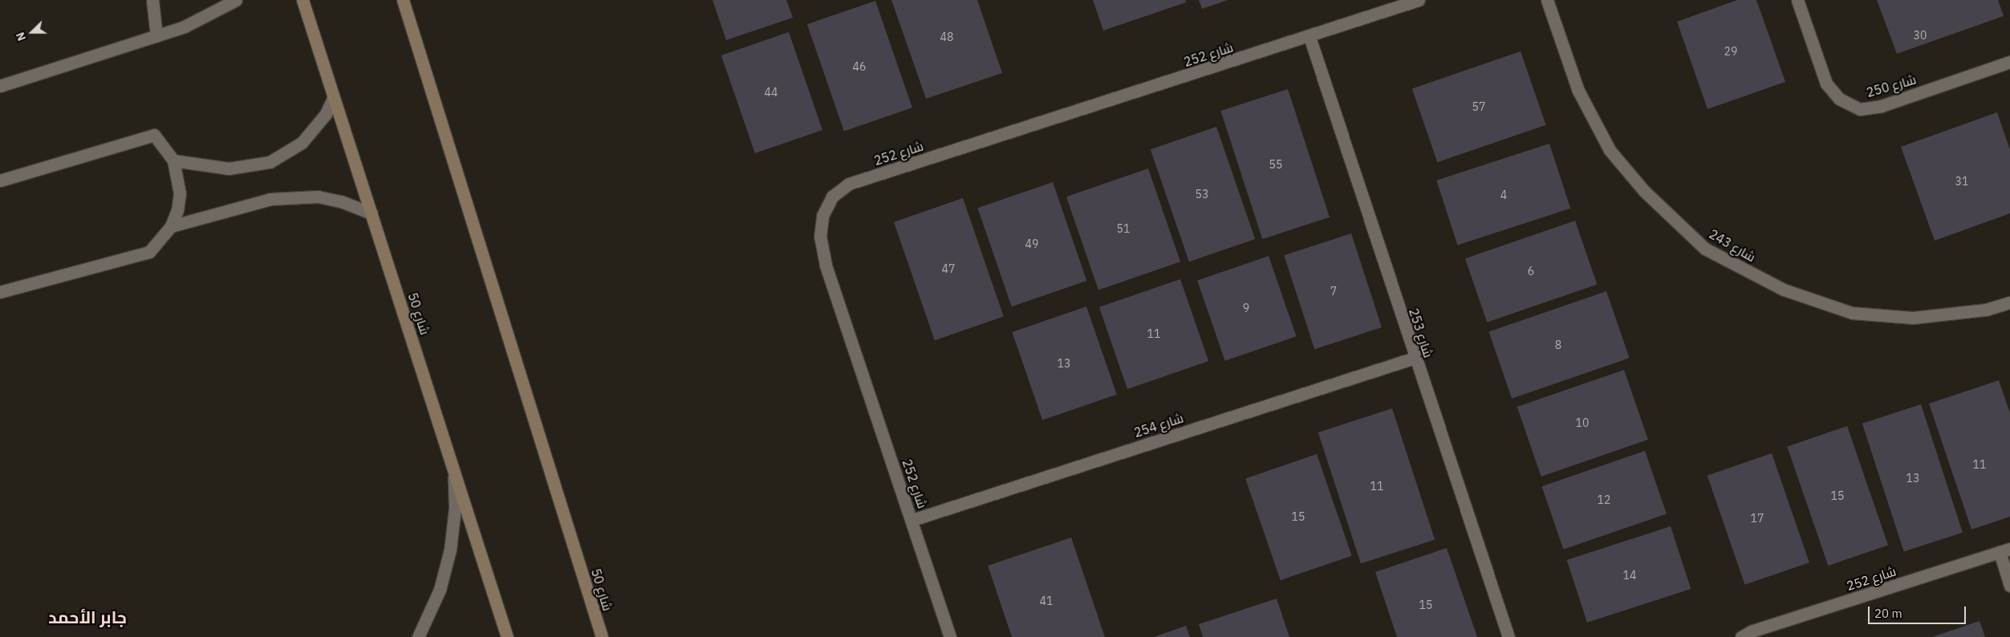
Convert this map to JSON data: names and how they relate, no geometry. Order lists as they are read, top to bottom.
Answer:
{
  "streets": {
    "main road": ["شارع 50"],
    "street": [
      "شارع 252",
      "شارع 250",
      "شارع 243",
      "شارع 253",
      "شارع 254"
    ]
  },
  "crossings": [
    ["شارع 252", "شارع 253"],
    ["شارع 252", "شارع 254"],
    ["شارع 253", "شارع 254"]
  ],
  "districts": ["جابر الأحمد"],
  "house_numbers": [
    "30",
    "48",
    "29",
    "46",
    "44",
    "57",
    "55",
    "31",
    "53",
    "4",
    "51",
    "49",
    "47",
    "6",
    "7",
    "9",
    "11",
    "8",
    "13",
    "10",
    "11",
    "13",
    "11",
    "15",
    "12",
    "15",
    "17",
    "14",
    "41",
    "15"
  ],
  "scale_bar": "20 m",
  "north": "left"
}
